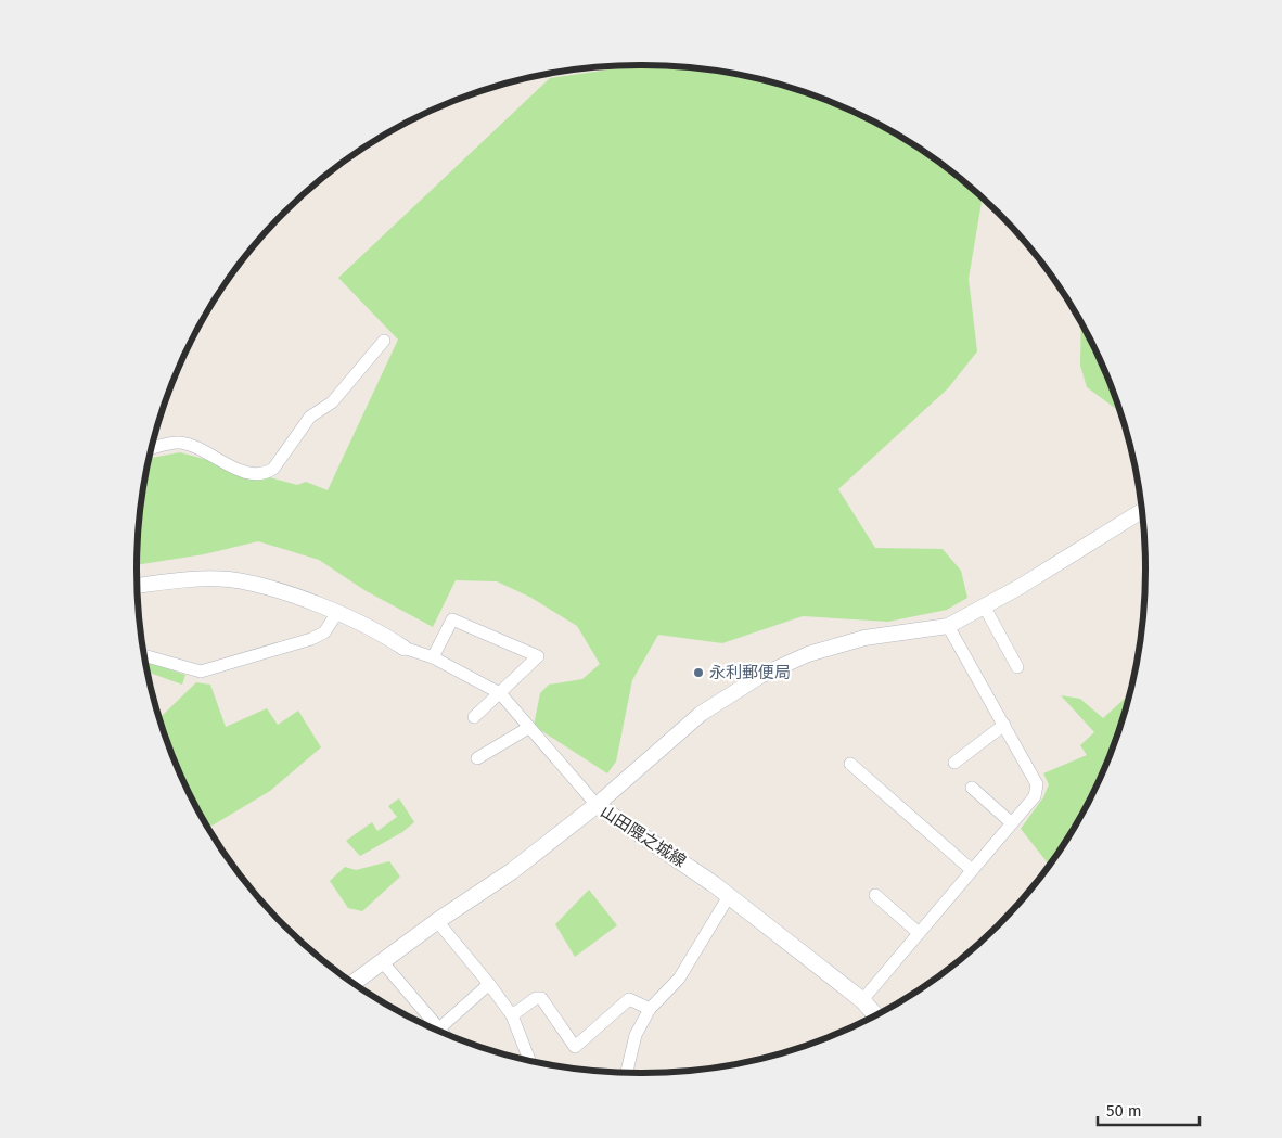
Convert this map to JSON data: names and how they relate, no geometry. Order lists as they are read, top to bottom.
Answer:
{
  "streets": {
    "main road": ["山田隈之城線"]
  },
  "places": ["永利郵便局"],
  "scale_bar": "50 m"
}
